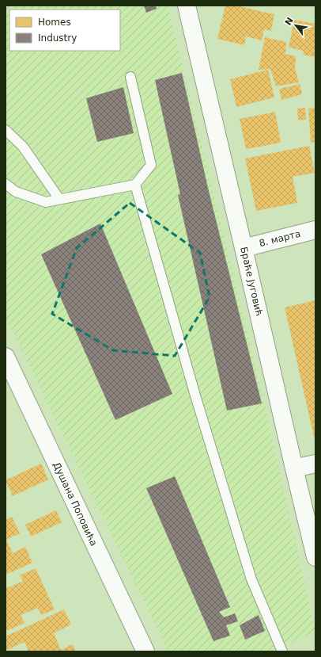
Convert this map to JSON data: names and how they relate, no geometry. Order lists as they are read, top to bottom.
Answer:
{
  "streets": {
    "street": ["8. марта", "Браће Југовић", "Душана Поповића"]
  },
  "crossings": [
    ["8. марта", "Браће Југовић"]
  ],
  "legend": ["Homes", "Industry"],
  "north": "top left"
}
